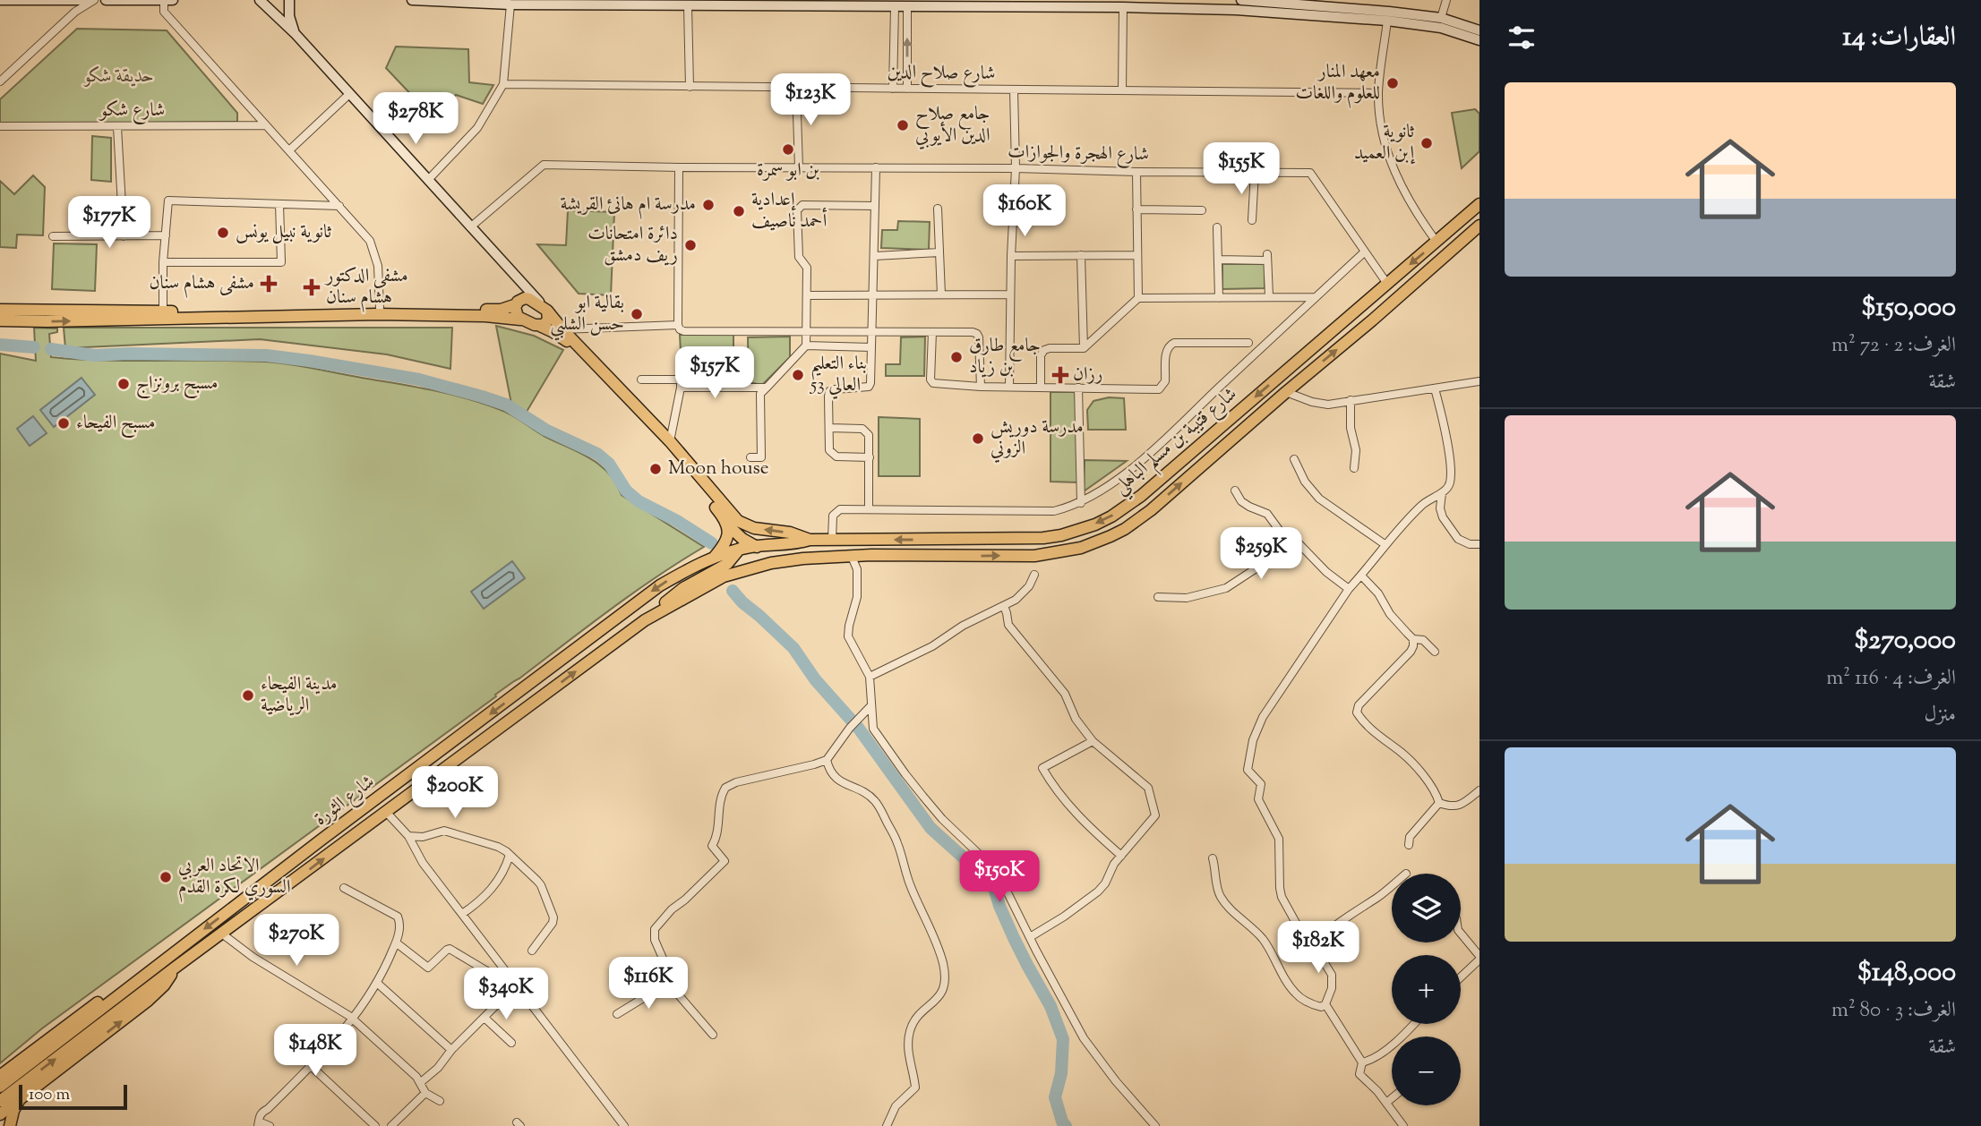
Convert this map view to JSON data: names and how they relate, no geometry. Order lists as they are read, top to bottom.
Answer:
{
  "streets": {
    "main road": ["شارع قتيبة بن مسلم الباهلي", "شارع الثورة"],
    "street": ["شارع صلاح الدين", "شارع شكو", "شارع الهجرة والجوازات"]
  },
  "crossings": [
    ["شارع الهجرة والجوازات", "شارع قتيبة بن مسلم الباهلي"],
    ["شارع قتيبة بن مسلم الباهلي", "شارع الثورة"]
  ],
  "parks": ["حديقة شكو"],
  "places": {
    "other": [
      "معهد المنار للعلوم واللغات",
      "جامع صلاح الدين الأيوبي",
      "ثانوية إبن العميد",
      "بن ابو سمرة",
      "مدرسة ام هانئ القريشة",
      "إعدادية أحمد ناصيف",
      "ثانوية نبيل يونس",
      "دائرة امتحانات ريف دمشق",
      "بقالية ابو حسن الشلبي",
      "جامع طارق بن زياد",
      "بناء التعليم العالي 53",
      "مسبح برونزاج",
      "مسبح الفيحاء",
      "مدرسة دوريش الزوني",
      "Moon house",
      "مدينة الفيحاء الرياضية",
      "الاتحاد العربي السوري لكرة القدم"
    ],
    "health": ["مشفى هشام سنان", "مشفى الدكتور هشام سنان", "رزان"]
  },
  "scale_bar": "100 m",
  "page": {
    "heading": "العقارات: 14",
    "price": [
      "$123K",
      "$278K",
      "$155K",
      "$160K",
      "$177K",
      "$157K",
      "$259K",
      "$200K",
      "$150K",
      "$270K",
      "$182K",
      "$116K",
      "$340K",
      "$148K"
    ],
    "list": [
      {
        "name": "$150,000",
        "note": "الغرف: 2 · 72 m² · شقة"
      },
      {
        "name": "$270,000",
        "note": "الغرف: 4 · 116 m² · منزل"
      },
      {
        "name": "$148,000",
        "note": "الغرف: 3 · 80 m² · شقة"
      }
    ],
    "map_buttons": ["+", "−"],
    "scale": "100 m"
  }
}
